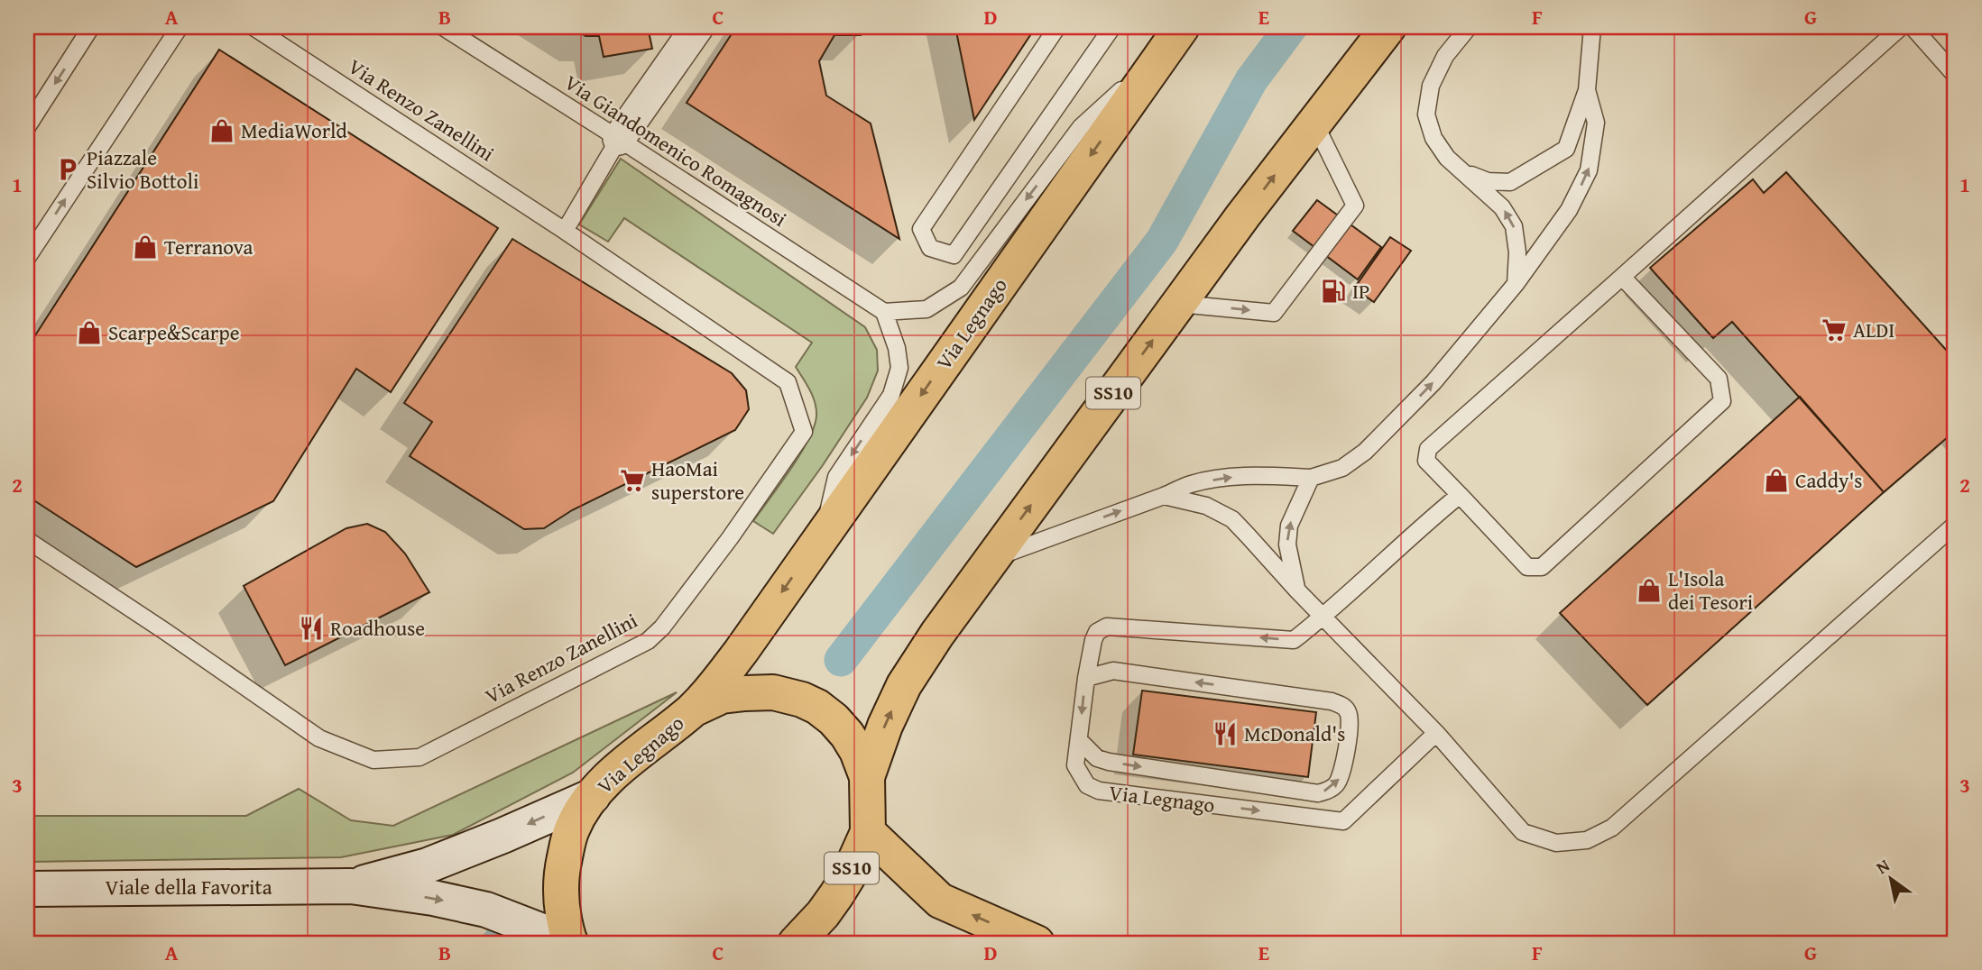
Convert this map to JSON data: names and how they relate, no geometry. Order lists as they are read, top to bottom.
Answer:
{
  "streets": {
    "main road": ["Via Legnago", "SS10", "Viale della Favorita"],
    "lane": ["Via Renzo Zanellini", "Via Giandomenico Romagnosi"]
  },
  "crossings": [
    ["Via Legnago", "Viale della Favorita"]
  ],
  "places": {
    "shop": [
      "MediaWorld",
      "Terranova",
      "Scarpe&Scarpe",
      "Caddy's",
      "L'Isola dei Tesori"
    ],
    "parking": ["Piazzale Silvio Bottoli"],
    "fuel station": ["IP"],
    "supermarket": ["ALDI", "HaoMai superstore"],
    "restaurant": ["Roadhouse", "McDonald's"]
  },
  "north": "top left",
  "grid": {
    "columns": [
      "A",
      "B",
      "C",
      "D",
      "E",
      "F",
      "G"
    ],
    "rows": ["1", "2", "3"]
  }
}
